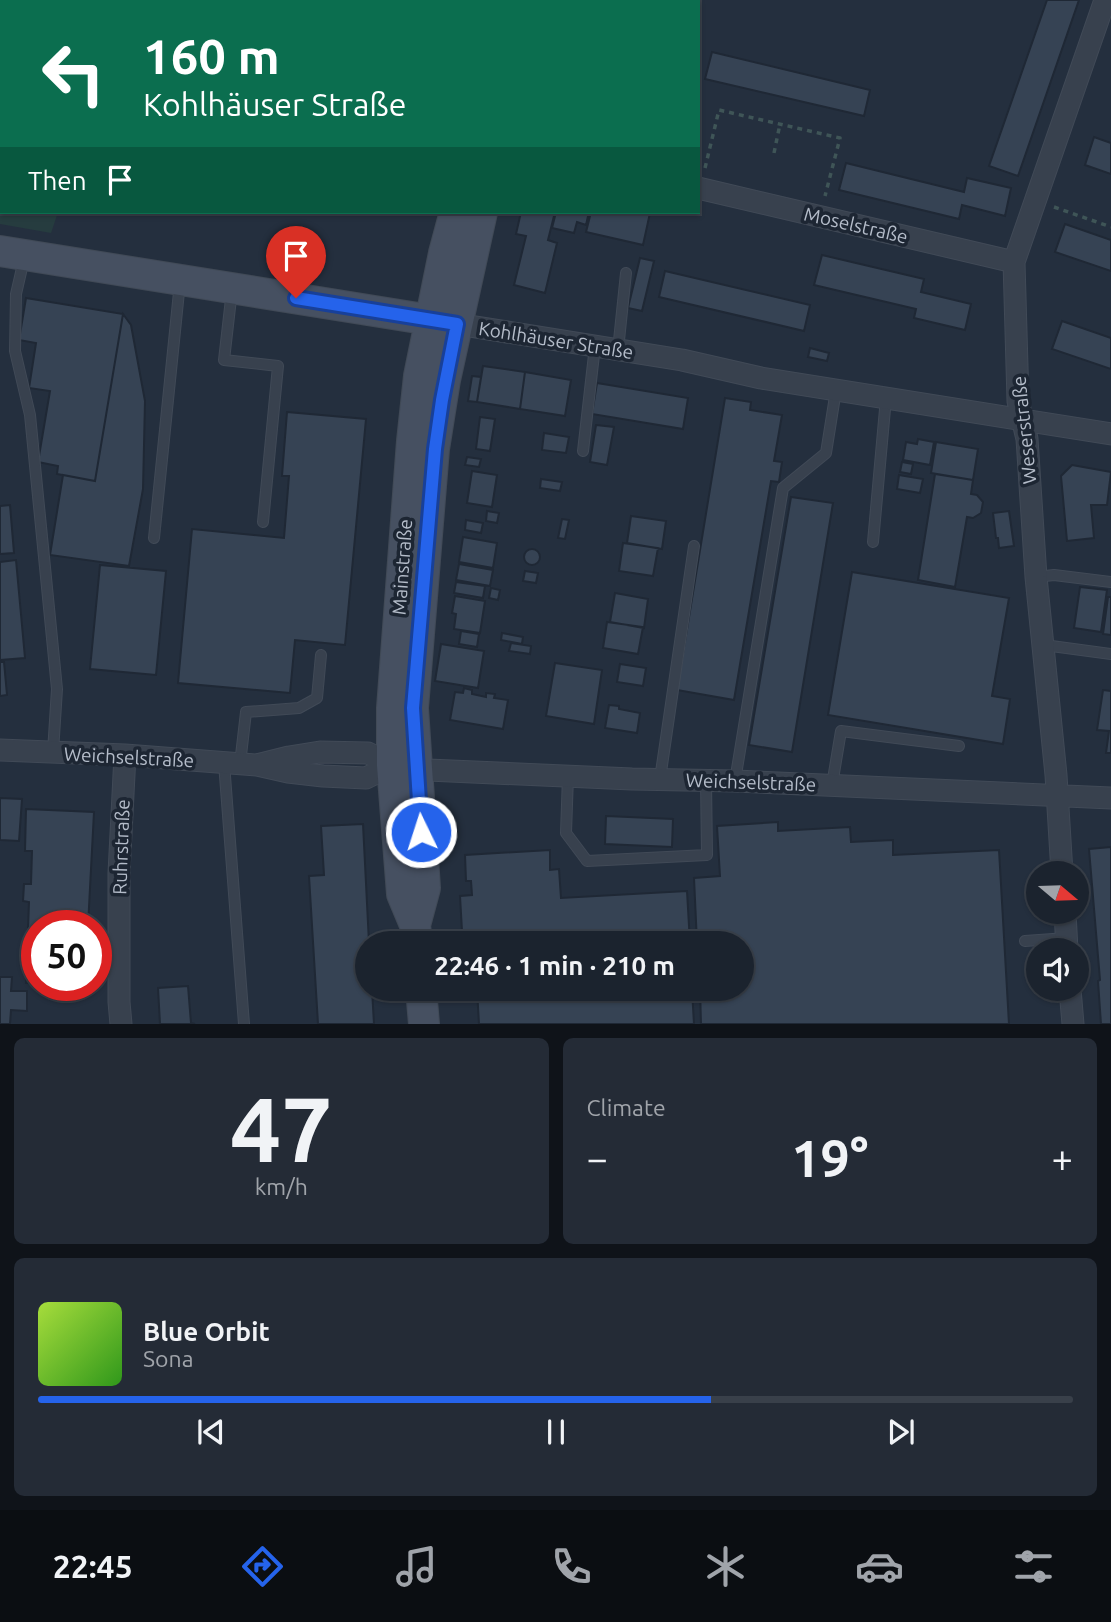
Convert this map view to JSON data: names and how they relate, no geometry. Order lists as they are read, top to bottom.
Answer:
{
  "streets": {
    "main road": ["Kohlhäuser Straße", "Mainstraße"],
    "street": [
      "Moselstraße",
      "Weserstraße",
      "Weichselstraße",
      "Ruhrstraße"
    ]
  },
  "crossings": [
    ["Moselstraße", "Weserstraße"],
    ["Kohlhäuser Straße", "Weserstraße"],
    ["Kohlhäuser Straße", "Mainstraße"],
    ["Weserstraße", "Weichselstraße"],
    ["Mainstraße", "Weichselstraße"],
    ["Weichselstraße", "Ruhrstraße"]
  ],
  "north": "right",
  "page": {
    "turn": ["160 m", "Kohlhäuser Straße"],
    "then": "Then",
    "limit": "50",
    "trip": "22:46 · 1 min · 210 m",
    "tile": [
      ["47", "km/h"],
      "Climate"
    ],
    "heat": ["−", "19°", "+"],
    "song": ["Blue Orbit", "Sona"],
    "tabs": "22:45"
  }
}
